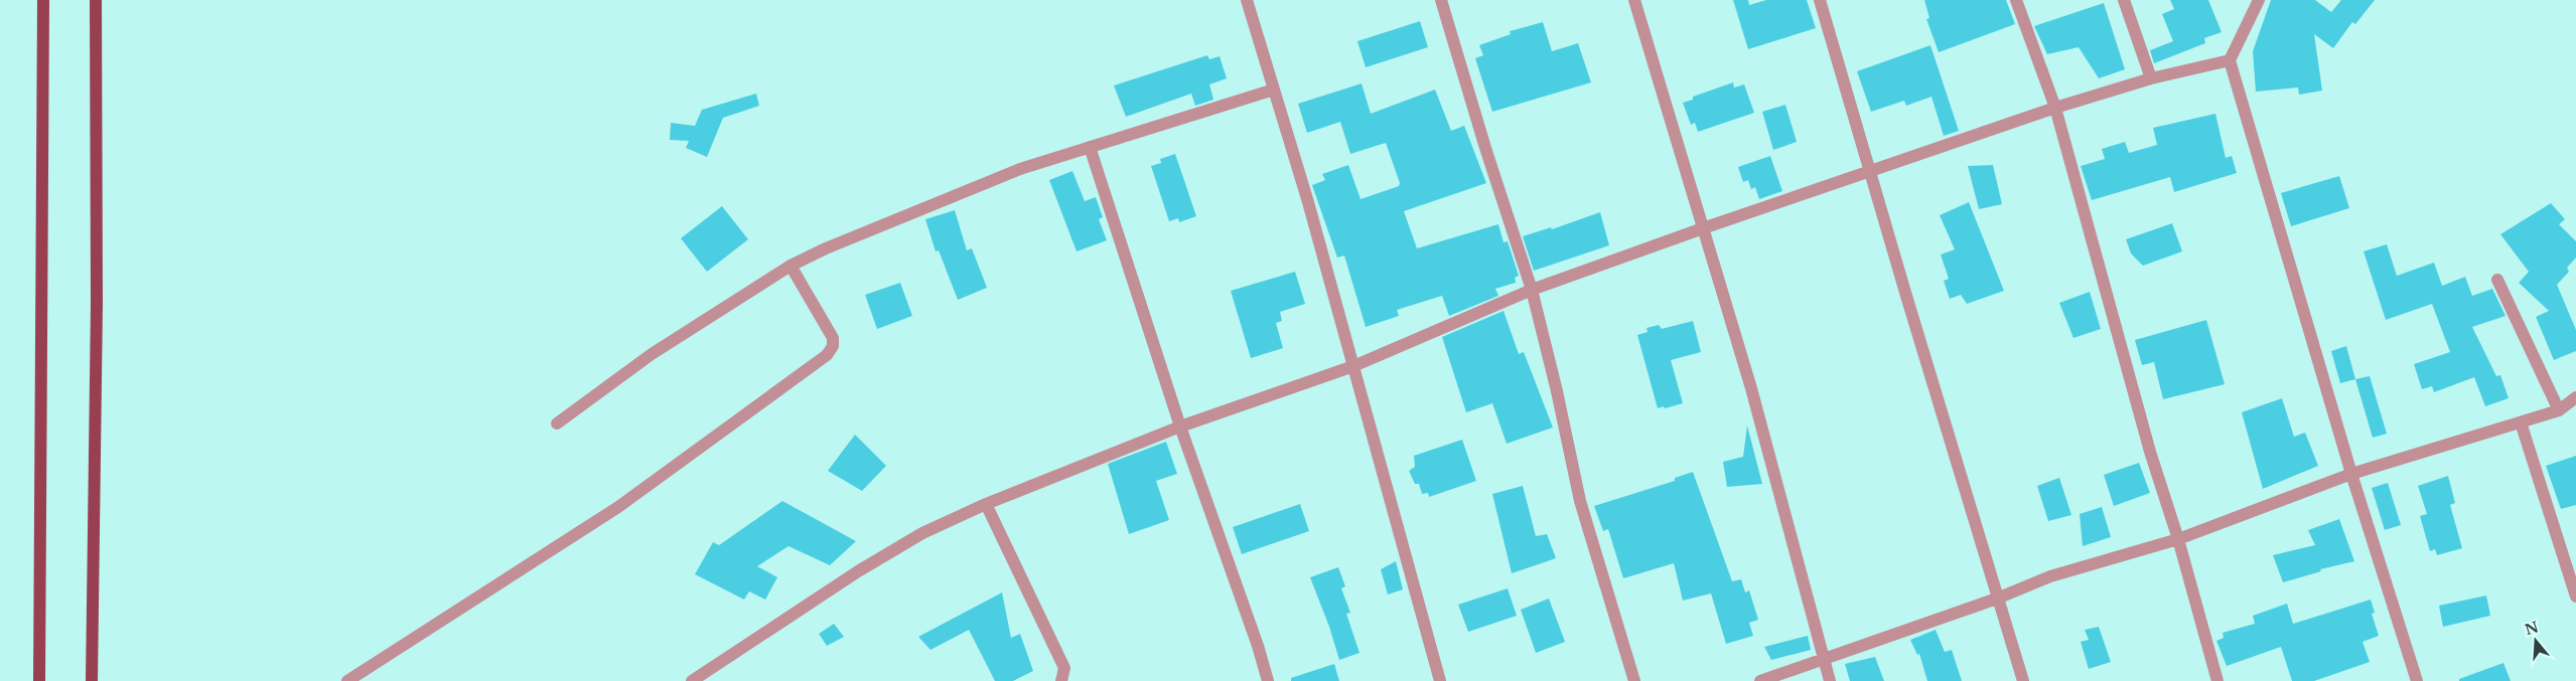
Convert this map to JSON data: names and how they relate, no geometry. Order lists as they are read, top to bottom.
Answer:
{
  "north": "top"
}
